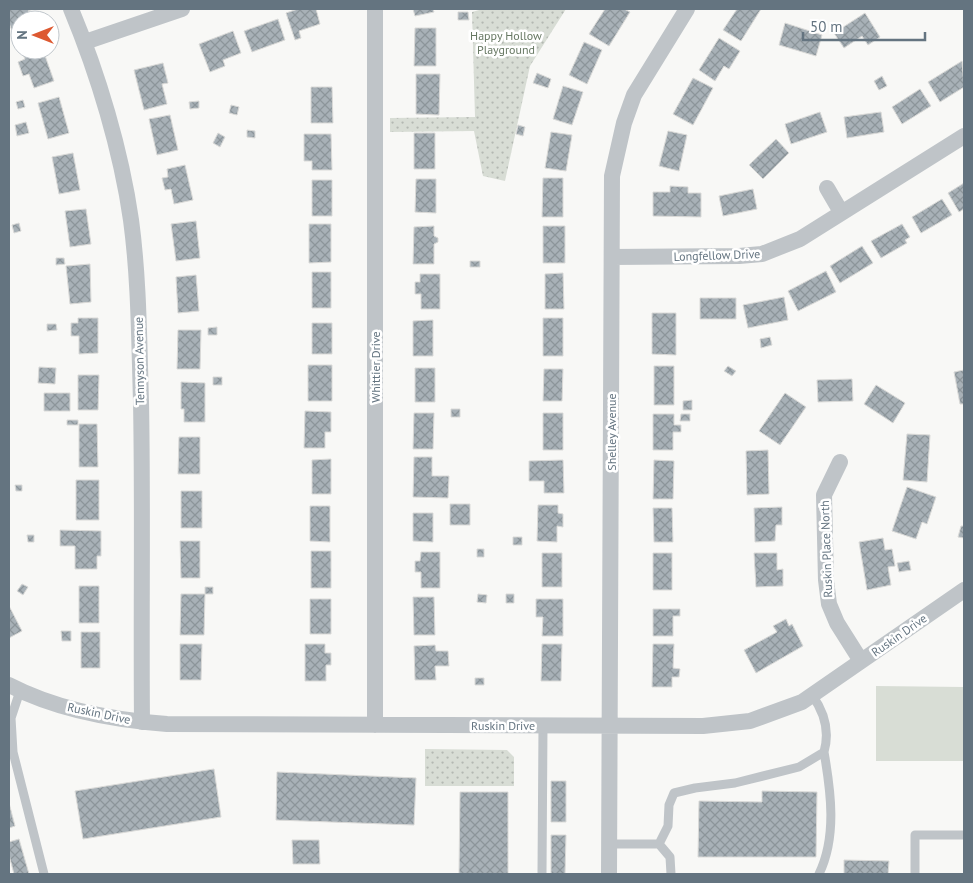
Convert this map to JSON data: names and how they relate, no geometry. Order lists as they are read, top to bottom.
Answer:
{
  "streets": {
    "street": [
      "Longfellow Drive",
      "Tennyson Avenue",
      "Whittier Drive",
      "Shelley Avenue",
      "Ruskin Place North",
      "Ruskin Drive"
    ]
  },
  "crossings": [
    ["Longfellow Drive", "Shelley Avenue"],
    ["Tennyson Avenue", "Ruskin Drive"],
    ["Whittier Drive", "Ruskin Drive"],
    ["Shelley Avenue", "Ruskin Drive"],
    ["Ruskin Place North", "Ruskin Drive"]
  ],
  "parks": ["Happy Hollow Playground"],
  "scale_bar": "50 m",
  "north": "left"
}
